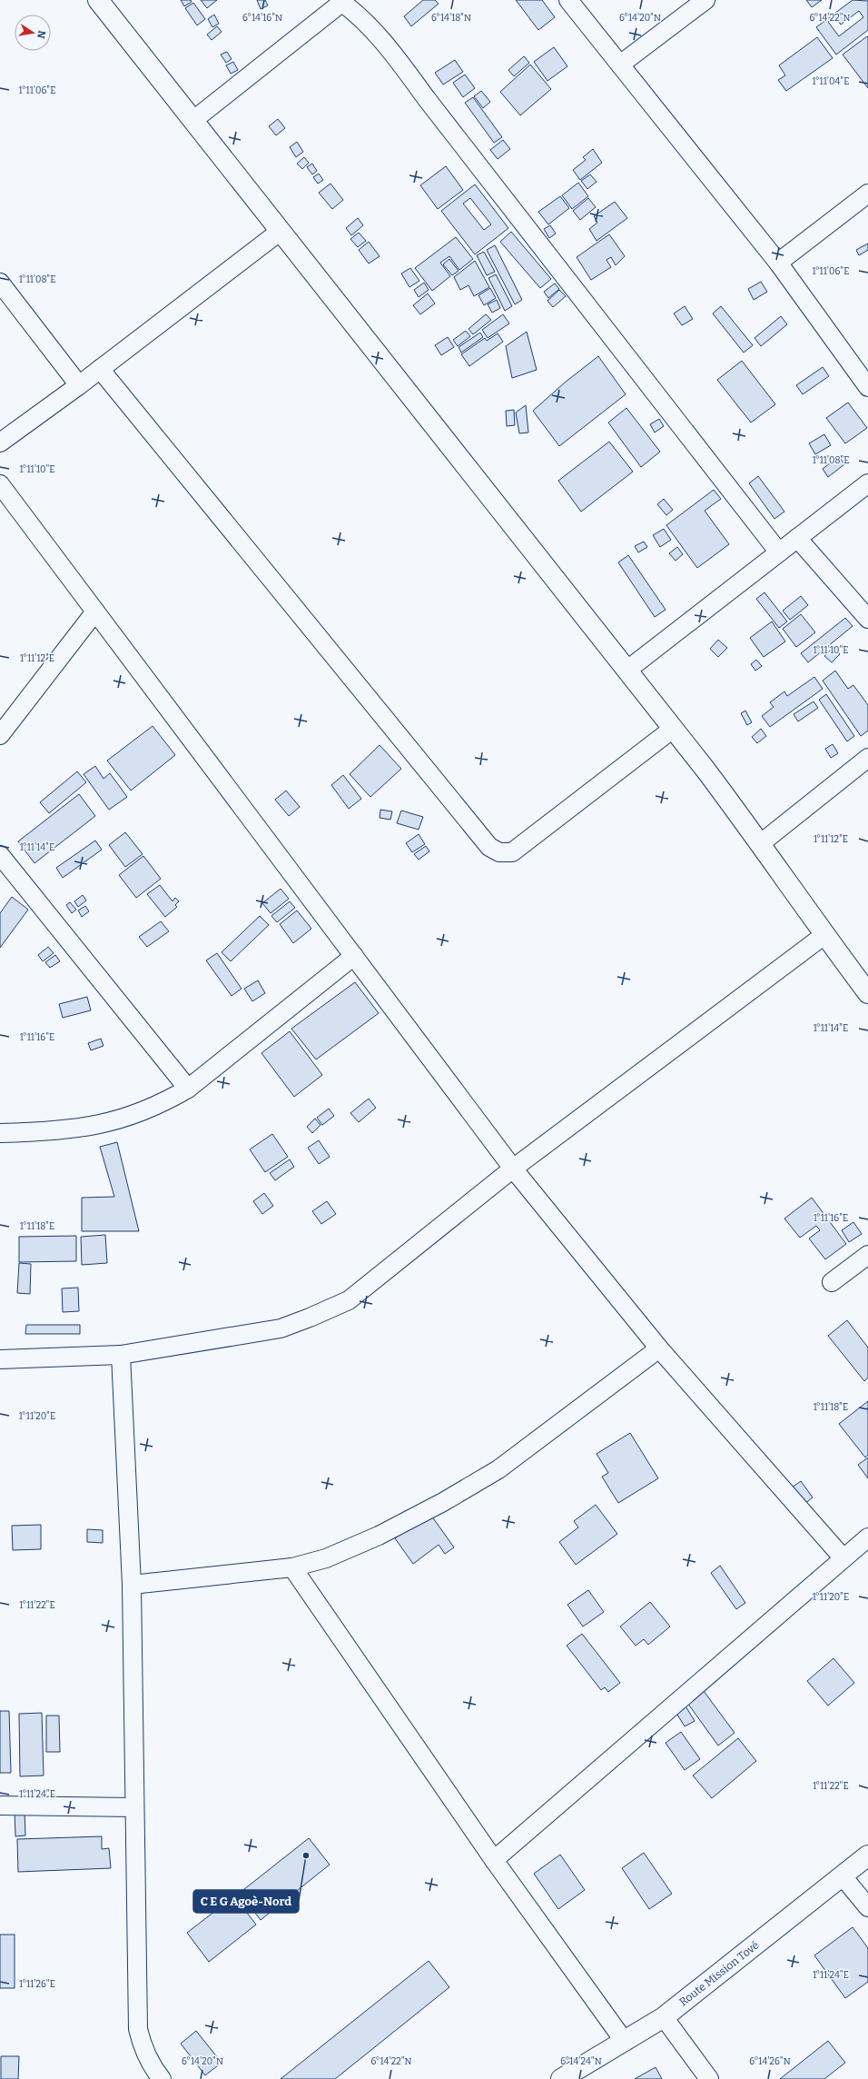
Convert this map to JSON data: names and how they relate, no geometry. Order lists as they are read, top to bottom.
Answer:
{
  "streets": {
    "street": ["Route Mission Tové"]
  },
  "places": ["C E G Agoè-Nord"],
  "north": "right",
  "coordinates": [
    "6°14'16\"N",
    "6°14'18\"N",
    "6°14'20\"N",
    "6°14'22\"N",
    "1°11'04\"E",
    "1°11'06\"E",
    "1°11'08\"E",
    "1°11'10\"E",
    "1°11'12\"E",
    "1°11'14\"E",
    "1°11'16\"E",
    "1°11'18\"E",
    "1°11'20\"E",
    "1°11'22\"E",
    "1°11'24\"E",
    "1°11'26\"E",
    "6°14'24\"N",
    "6°14'26\"N"
  ]
}
